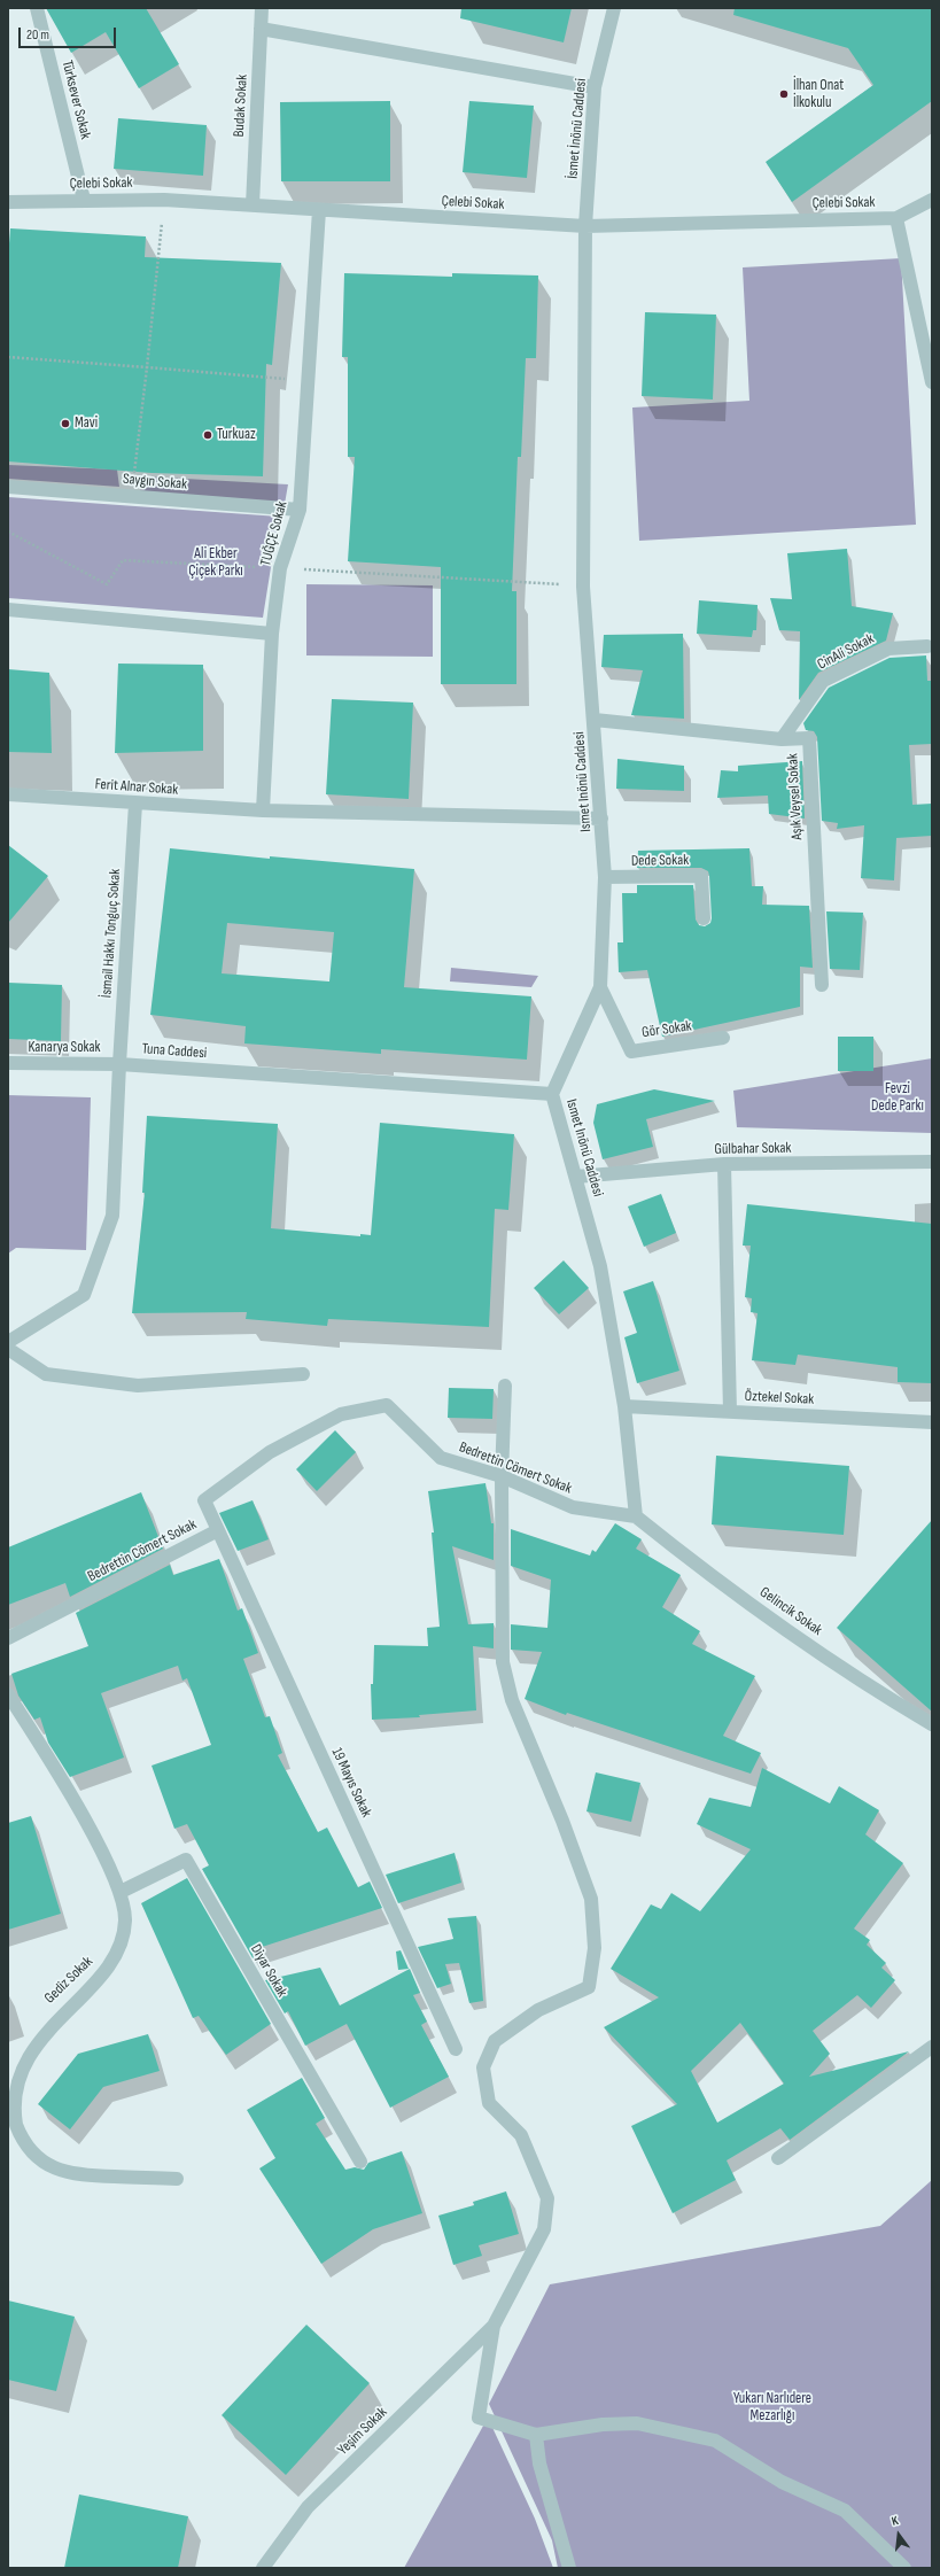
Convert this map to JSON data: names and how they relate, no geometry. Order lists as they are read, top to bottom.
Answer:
{
  "streets": {
    "street": [
      "Türksever Sokak",
      "Budak Sokak",
      "İsmet İnönü Caddesi",
      "Çelebi Sokak",
      "Saygın Sokak",
      "TUĞÇE Sokak",
      "CinAli Sokak",
      "Ismet Inönü Caddesi",
      "Ferit Alnar Sokak",
      "Aşık Veysel Sokak",
      "Dede Sokak",
      "İsmail Hakkı Tonguç Sokak",
      "Gör Sokak",
      "Kanarya Sokak",
      "Tuna Caddesi",
      "Gülbahar Sokak",
      "Öztekel Sokak",
      "Bedrettin Cömert Sokak",
      "Gelincik Sokak",
      "19 Mayıs Sokak",
      "Diyar Sokak",
      "Gediz Sokak",
      "Yeşim Sokak"
    ]
  },
  "crossings": [
    ["Türksever Sokak", "Çelebi Sokak"],
    ["Budak Sokak", "Çelebi Sokak"],
    ["İsmet İnönü Caddesi", "Çelebi Sokak"],
    ["İsmet İnönü Caddesi", "Ismet Inönü Caddesi"],
    ["Çelebi Sokak", "TUĞÇE Sokak"],
    ["Saygın Sokak", "TUĞÇE Sokak"],
    ["TUĞÇE Sokak", "Ferit Alnar Sokak"],
    ["CinAli Sokak", "Aşık Veysel Sokak"],
    ["Ismet Inönü Caddesi", "Ferit Alnar Sokak"],
    ["Ismet Inönü Caddesi", "Aşık Veysel Sokak"],
    ["Ismet Inönü Caddesi", "Dede Sokak"],
    ["Ismet Inönü Caddesi", "Gör Sokak"],
    ["Ismet Inönü Caddesi", "Tuna Caddesi"],
    ["Ismet Inönü Caddesi", "Gülbahar Sokak"],
    ["Ismet Inönü Caddesi", "Öztekel Sokak"],
    ["Ismet Inönü Caddesi", "Bedrettin Cömert Sokak"],
    ["Ismet Inönü Caddesi", "Gelincik Sokak"],
    ["Ferit Alnar Sokak", "İsmail Hakkı Tonguç Sokak"],
    ["İsmail Hakkı Tonguç Sokak", "Kanarya Sokak"],
    ["İsmail Hakkı Tonguç Sokak", "Tuna Caddesi"],
    ["Kanarya Sokak", "Tuna Caddesi"],
    ["Bedrettin Cömert Sokak", "Gelincik Sokak"],
    ["Bedrettin Cömert Sokak", "19 Mayıs Sokak"],
    ["Diyar Sokak", "Gediz Sokak"]
  ],
  "parks": ["Ali Ekber Çiçek Parkı", "Fevzi Dede Parkı", "Yukarı Narlıdere Mezarlığı"],
  "places": ["İlhan Onat İlkokulu", "Mavi", "Turkuaz"],
  "scale_bar": "20 m",
  "north": "top"
}
